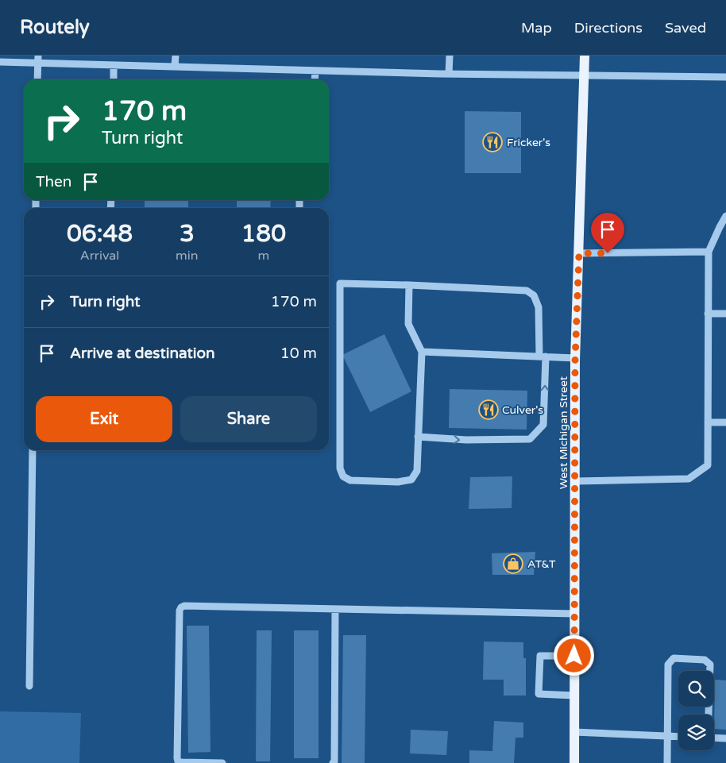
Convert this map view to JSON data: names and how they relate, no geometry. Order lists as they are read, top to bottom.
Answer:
{
  "streets": {
    "main road": ["West Michigan Street"]
  },
  "places": {
    "restaurant": ["Fricker's", "Culver's"],
    "shop": ["AT&T"]
  },
  "page": {
    "header": "Routely",
    "nav": ["Map", "Directions", "Saved"],
    "turn": ["170 m", "Turn right"],
    "then": "Then",
    "eta": [
      "06:48",
      "Arrival",
      "3",
      "min",
      "180",
      "m"
    ],
    "list": [
      {
        "name": "Turn right",
        "value": "170 m"
      },
      {
        "name": "Arrive at destination",
        "value": "10 m"
      }
    ],
    "buttons": ["Exit", "Share"]
  }
}
